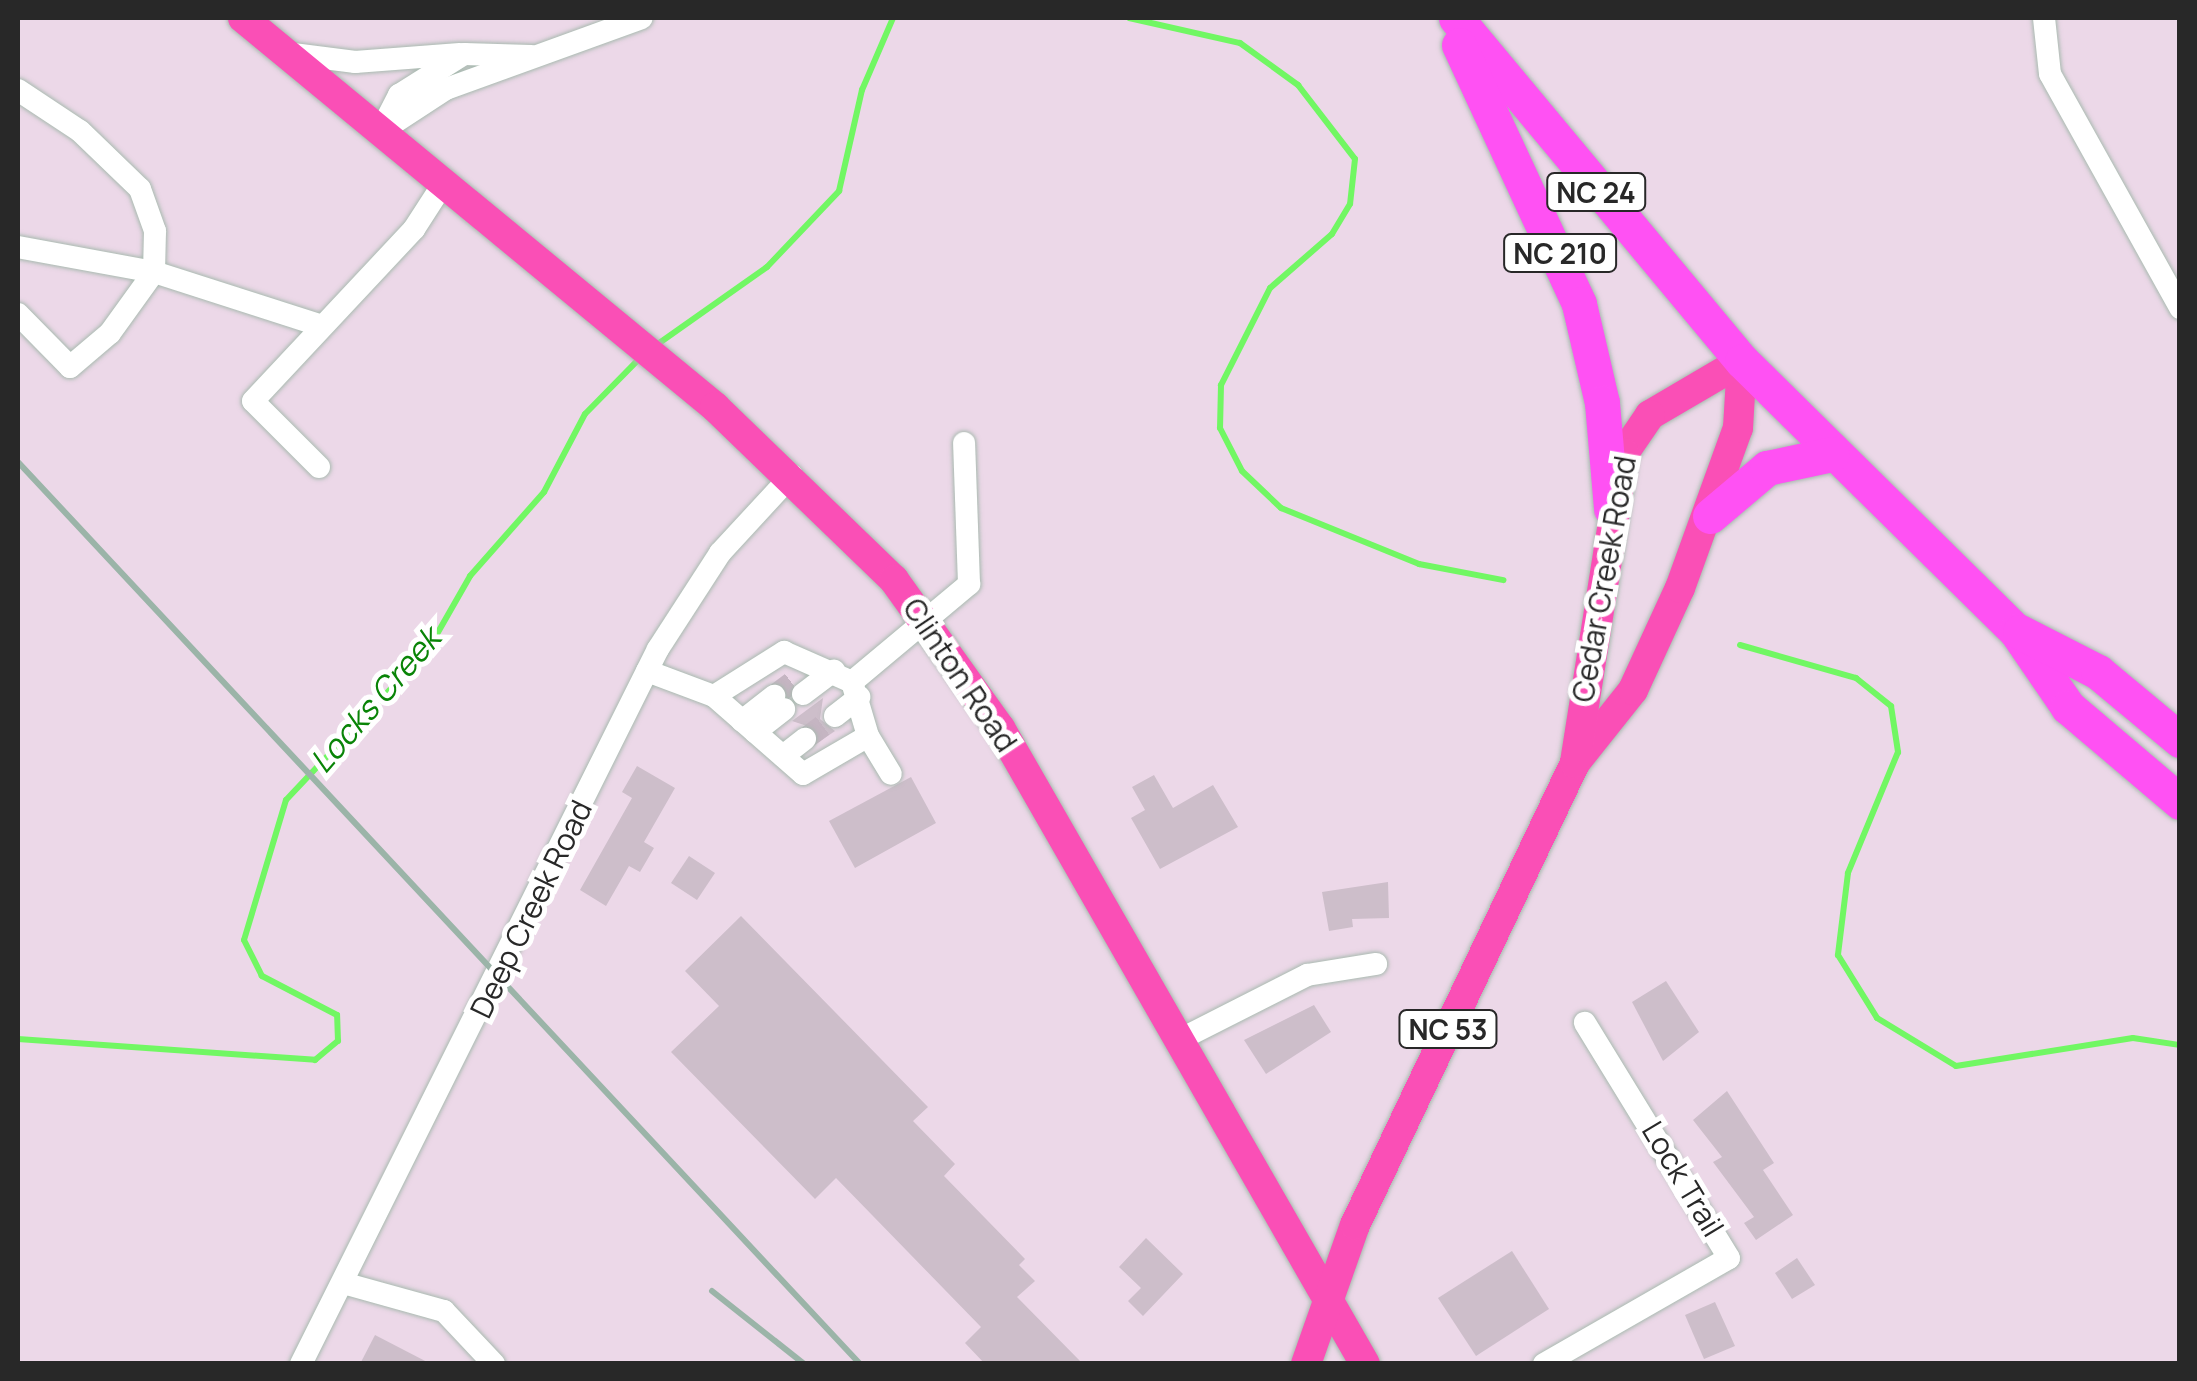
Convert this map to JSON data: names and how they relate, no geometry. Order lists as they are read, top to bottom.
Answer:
{
  "streets": {
    "highway": ["NC 24", "NC 210"],
    "main road": ["Cedar Creek Road", "Clinton Road", "NC 53"],
    "street": ["Deep Creek Road", "Lock Trail"]
  },
  "crossings": [
    ["NC 24", "Cedar Creek Road"],
    ["NC 210", "Cedar Creek Road"],
    ["Cedar Creek Road", "Clinton Road"],
    ["Clinton Road", "Deep Creek Road"]
  ],
  "water": ["Locks Creek"]
}
